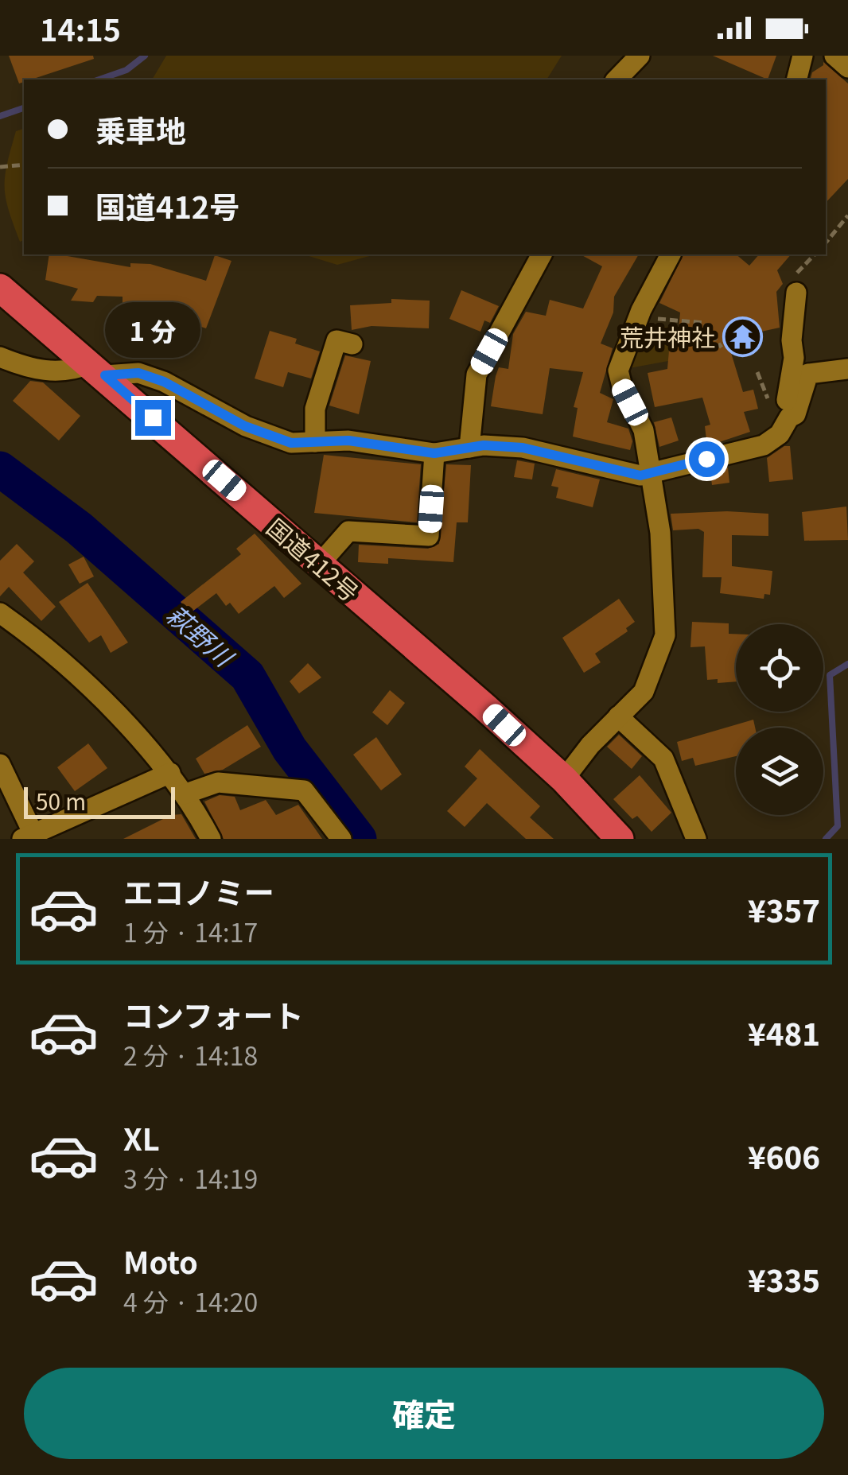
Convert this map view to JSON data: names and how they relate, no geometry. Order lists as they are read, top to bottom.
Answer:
{
  "streets": {
    "highway": ["国道412号"]
  },
  "water": ["萩野川"],
  "places": {
    "temple": ["荒井神社"]
  },
  "scale_bar": "50 m",
  "page": {
    "status": "14:15",
    "banner": ["乗車地", "国道412号"],
    "bubble": "1 分",
    "scale": "50 m",
    "list": [
      {
        "name": "エコノミー",
        "note": "1 分 · 14:17",
        "value": "¥357"
      },
      {
        "name": "コンフォート",
        "note": "2 分 · 14:18",
        "value": "¥481"
      },
      {
        "name": "XL",
        "note": "3 分 · 14:19",
        "value": "¥606"
      },
      {
        "name": "Moto",
        "note": "4 分 · 14:20",
        "value": "¥335"
      }
    ],
    "buttons": "確定"
  }
}
